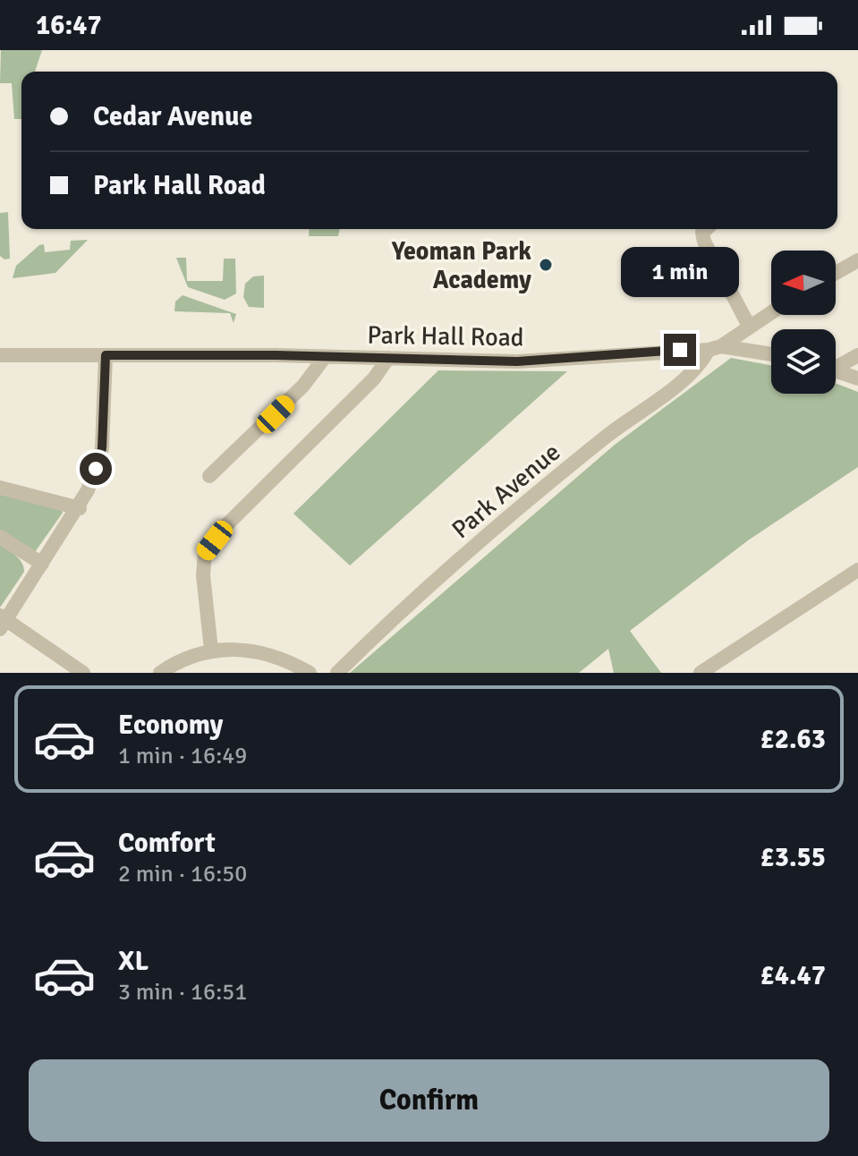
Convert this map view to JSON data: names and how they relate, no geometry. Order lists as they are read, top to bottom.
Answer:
{
  "streets": {
    "street": ["Park Hall Road", "Park Avenue"]
  },
  "crossings": [
    ["Park Hall Road", "Park Avenue"]
  ],
  "places": ["Yeoman Park Academy"],
  "north": "left",
  "page": {
    "status": "16:47",
    "banner": ["Cedar Avenue", "Park Hall Road"],
    "bubble": "1 min",
    "list": [
      {
        "name": "Economy",
        "note": "1 min · 16:49",
        "value": "£2.63"
      },
      {
        "name": "Comfort",
        "note": "2 min · 16:50",
        "value": "£3.55"
      },
      {
        "name": "XL",
        "note": "3 min · 16:51",
        "value": "£4.47"
      }
    ],
    "buttons": "Confirm"
  }
}
